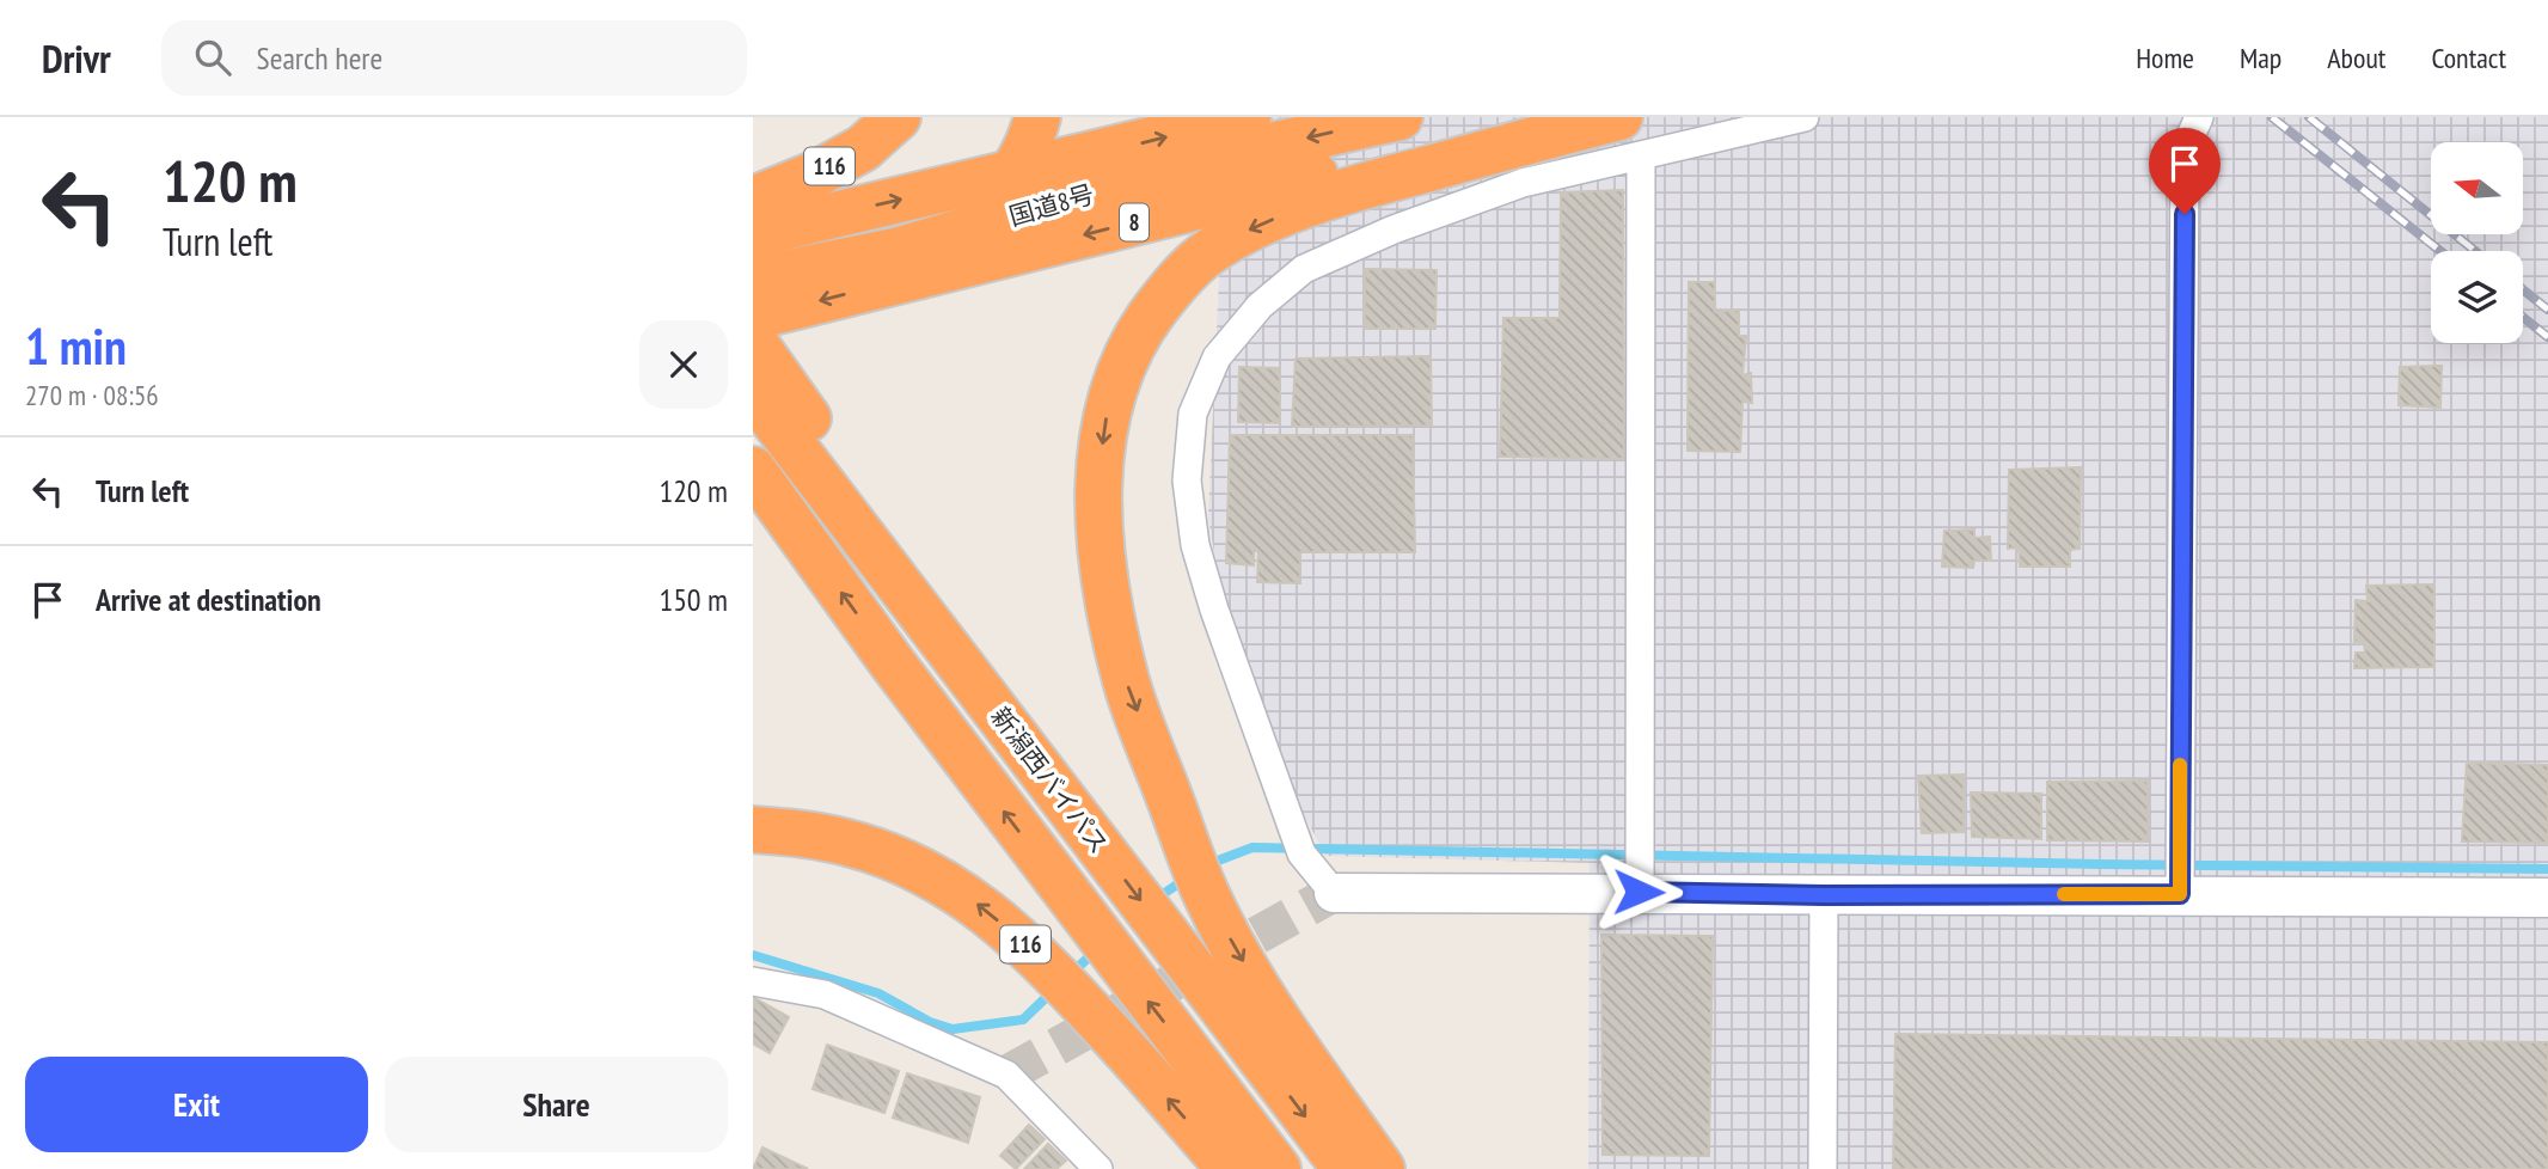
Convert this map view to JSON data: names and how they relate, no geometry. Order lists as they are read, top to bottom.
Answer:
{
  "streets": {
    "highway": [
      "116",
      "国道8号",
      "8",
      "新潟西バイパス"
    ]
  },
  "crossings": [
    ["8", "新潟西バイパス"]
  ],
  "north": "left",
  "page": {
    "header": "Drivr",
    "search": "Search here",
    "nav": [
      "Home",
      "Map",
      "About",
      "Contact"
    ],
    "turn": ["120 m", "Turn left"],
    "heading": ["1 min", "270 m · 08:56"],
    "list": [
      {
        "name": "Turn left",
        "value": "120 m"
      },
      {
        "name": "Arrive at destination",
        "value": "150 m"
      }
    ],
    "buttons": ["Exit", "Share"]
  }
}
